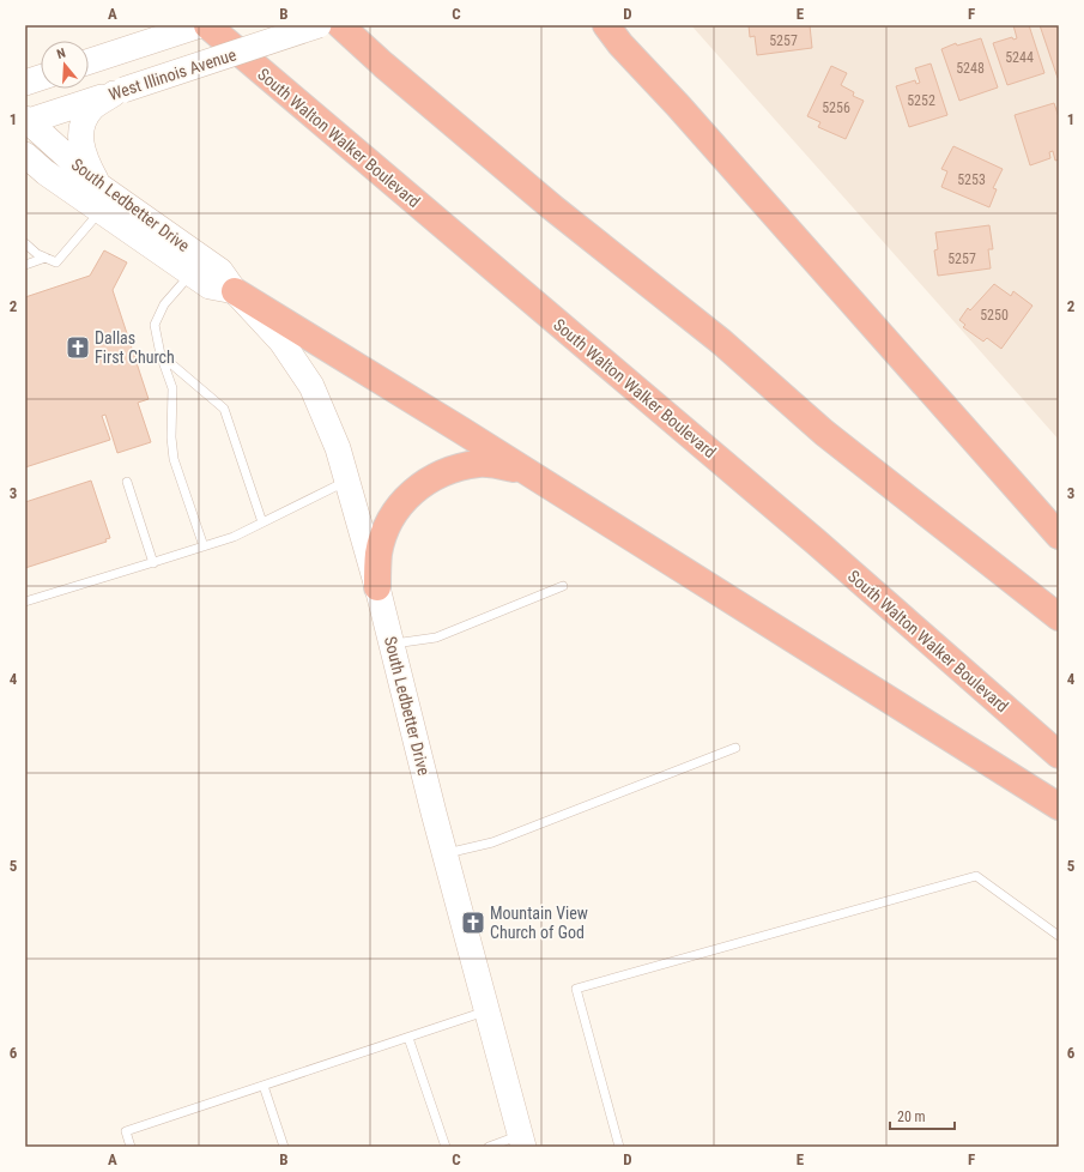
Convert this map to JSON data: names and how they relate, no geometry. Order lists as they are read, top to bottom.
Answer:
{
  "streets": {
    "highway": ["South Walton Walker Boulevard"],
    "street": ["West Illinois Avenue", "South Ledbetter Drive"]
  },
  "crossings": [
    ["West Illinois Avenue", "South Ledbetter Drive"]
  ],
  "places": {
    "church": ["Dallas First Church", "Mountain View Church of God"]
  },
  "house_numbers": [
    "5257",
    "5244",
    "5248",
    "5252",
    "5256",
    "5253",
    "5257",
    "5250"
  ],
  "scale_bar": "20 m",
  "north": "top",
  "grid": {
    "columns": [
      "A",
      "B",
      "C",
      "D",
      "E",
      "F"
    ],
    "rows": [
      "1",
      "2",
      "3",
      "4",
      "5",
      "6"
    ]
  }
}
